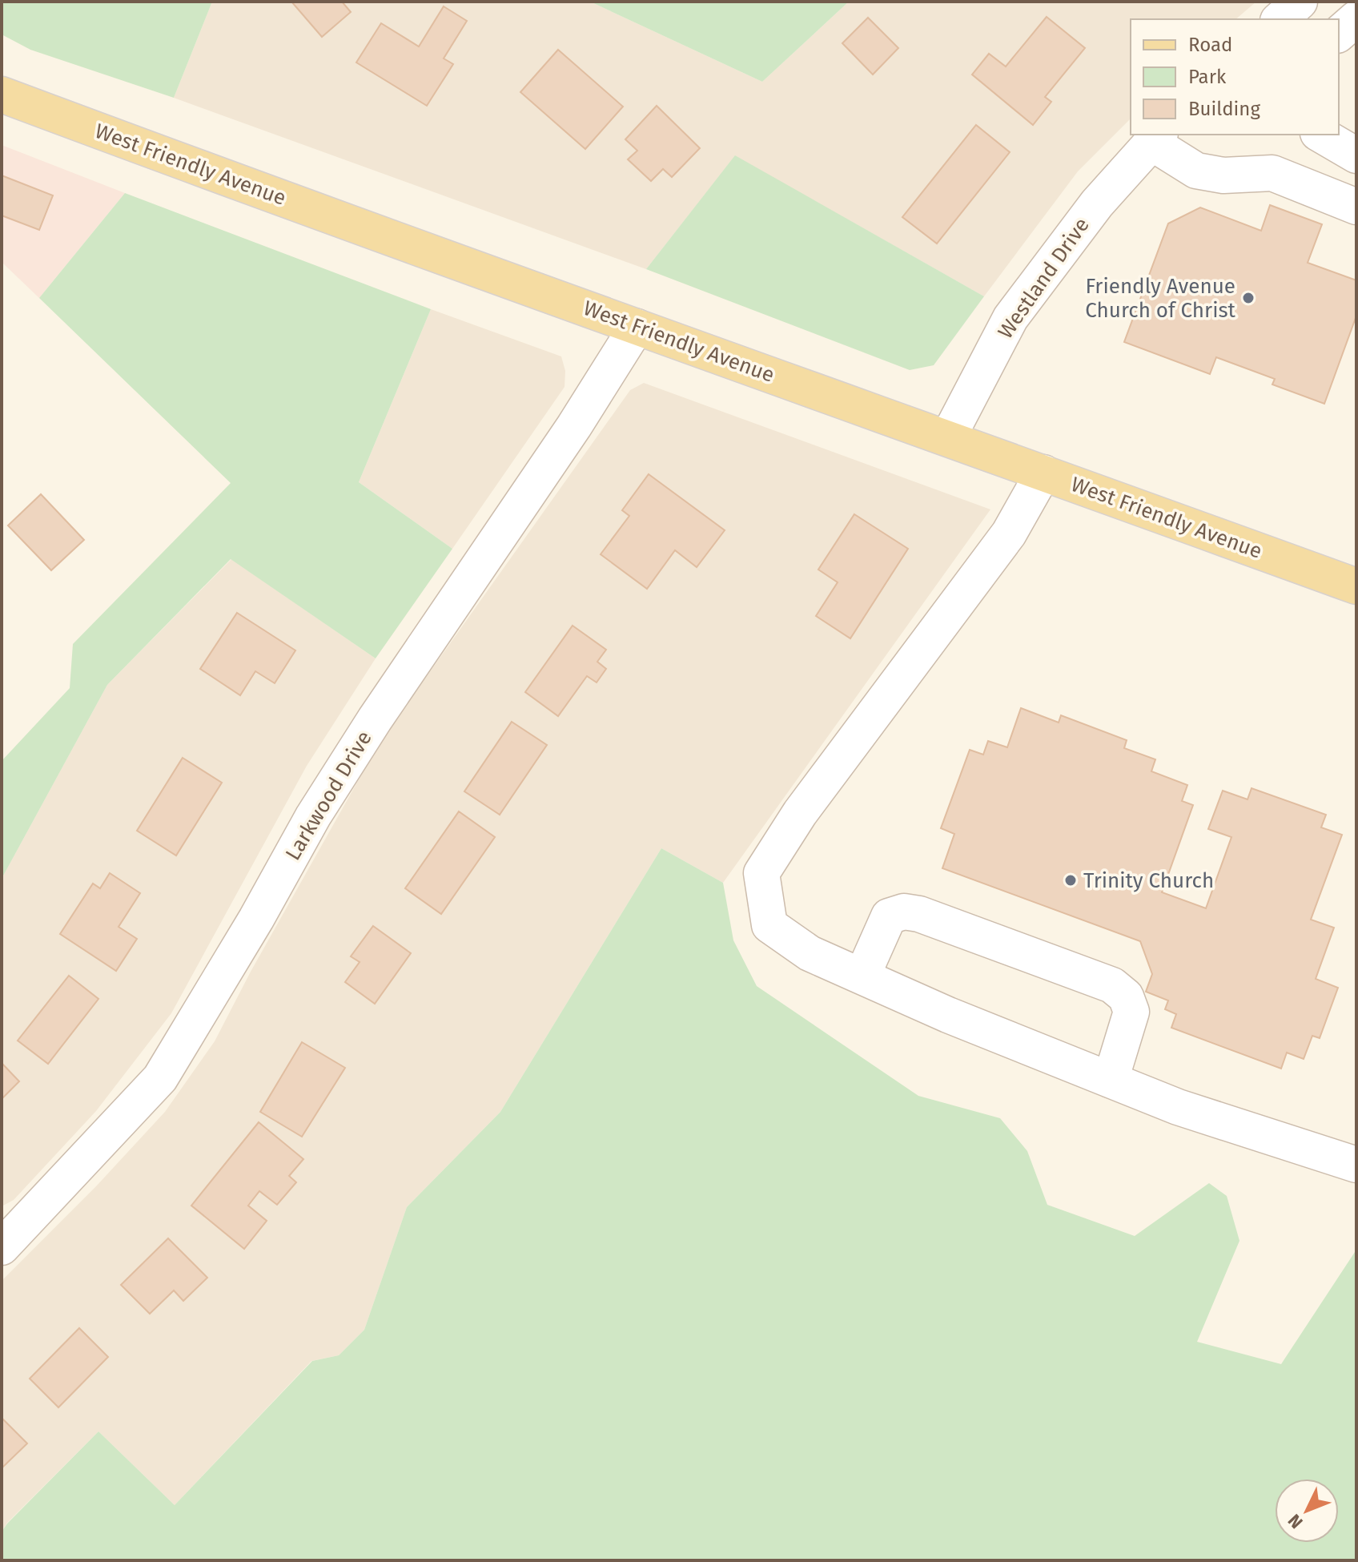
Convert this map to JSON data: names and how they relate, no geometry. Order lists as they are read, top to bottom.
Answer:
{
  "streets": {
    "main road": ["West Friendly Avenue"],
    "street": ["Westland Drive", "Larkwood Drive"]
  },
  "crossings": [
    ["West Friendly Avenue", "Westland Drive"],
    ["West Friendly Avenue", "Larkwood Drive"]
  ],
  "places": ["Friendly Avenue Church of Christ", "Trinity Church"],
  "legend": ["Road", "Park", "Building"],
  "north": "bottom left"
}
